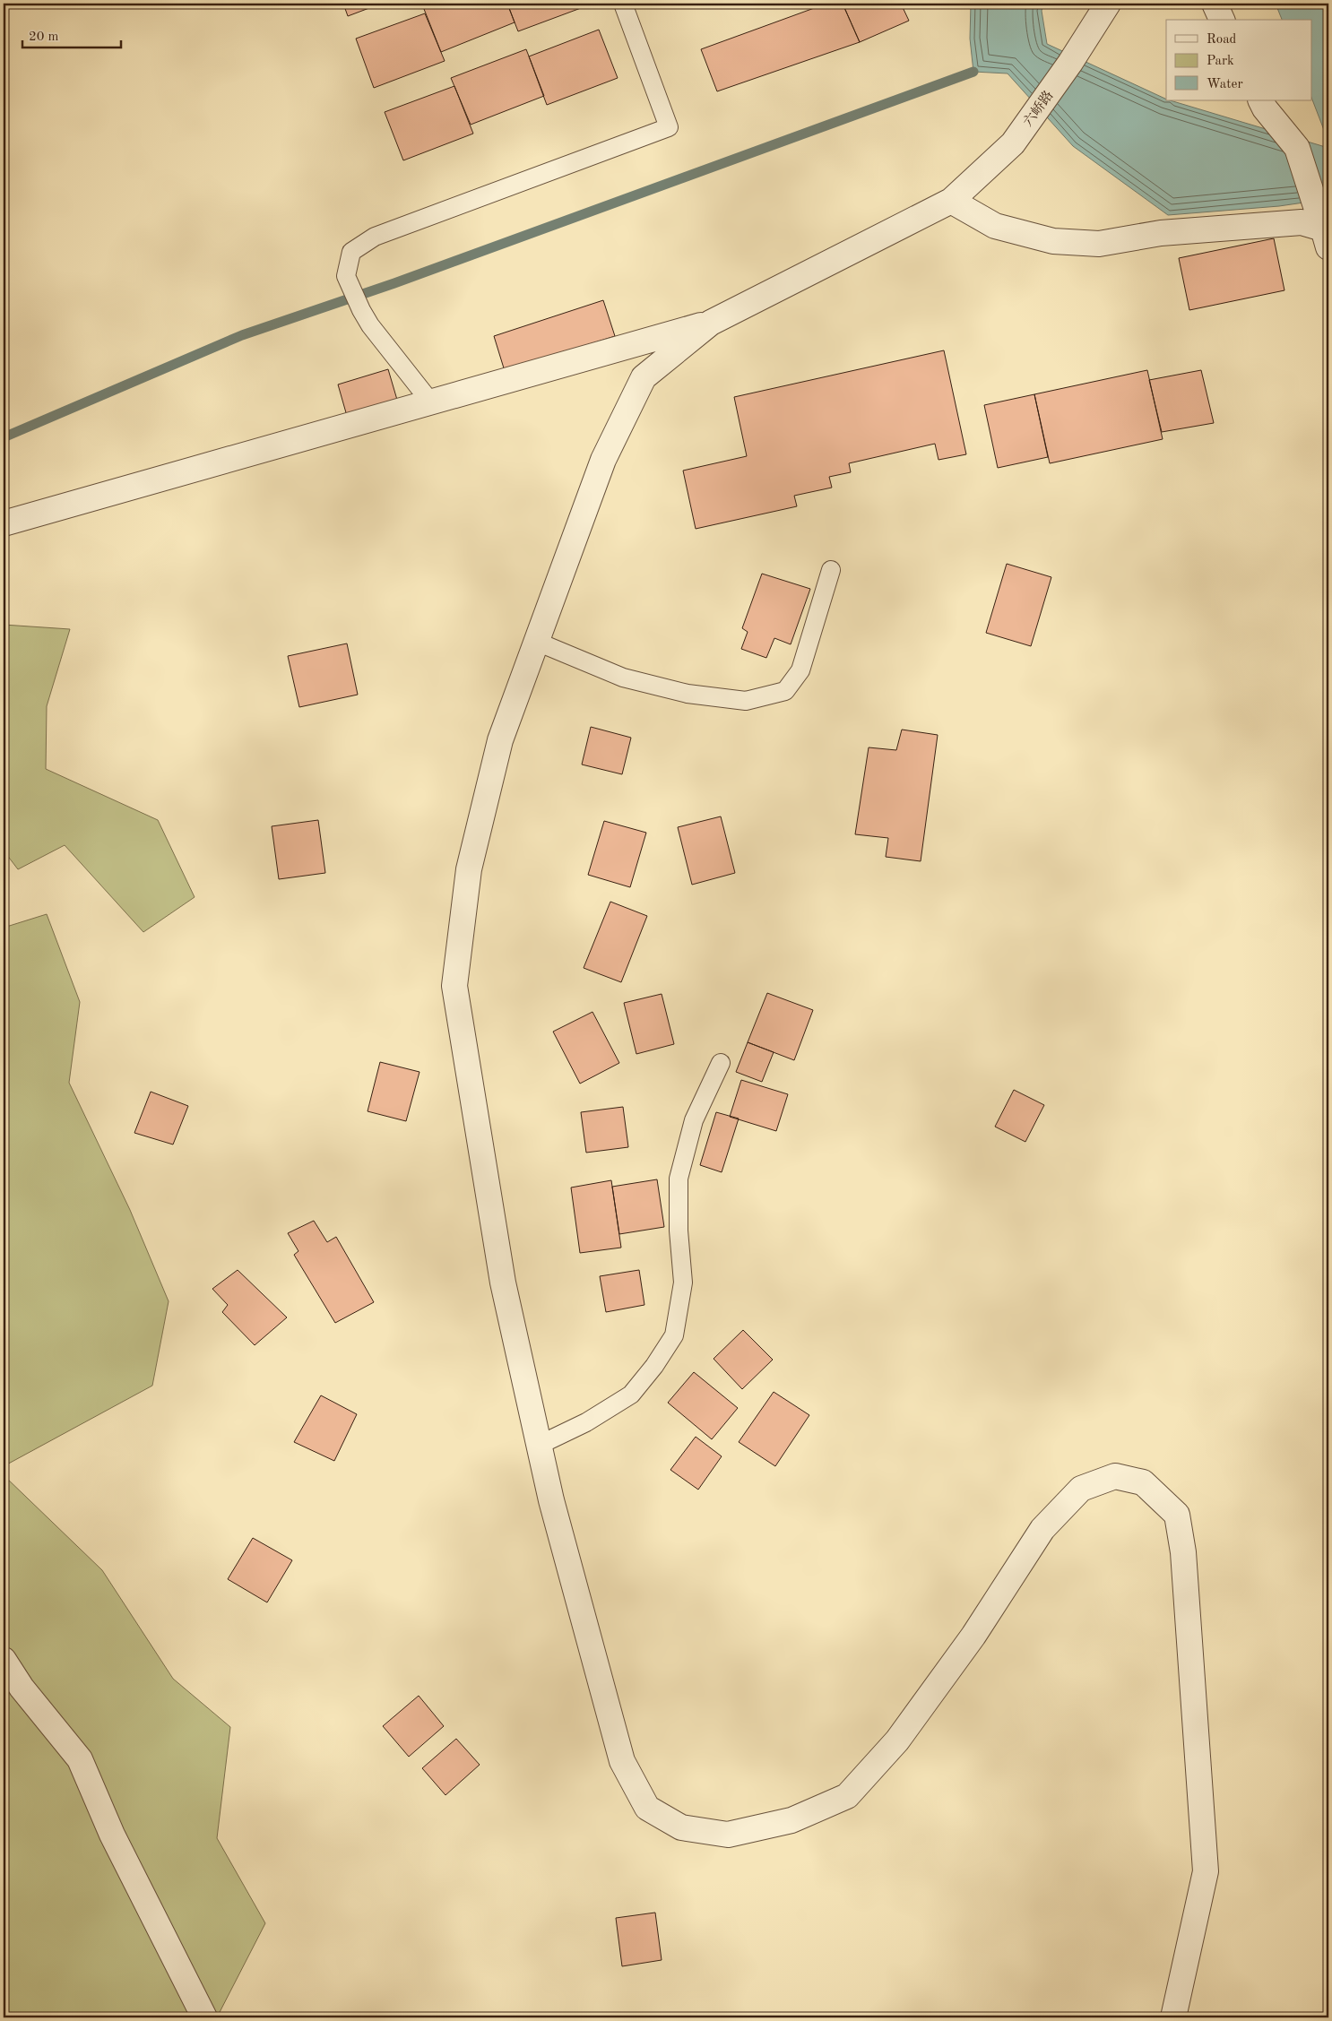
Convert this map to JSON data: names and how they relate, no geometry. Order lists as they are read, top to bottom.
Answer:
{
  "streets": {
    "street": ["六峤路"]
  },
  "legend": ["Road", "Park", "Water"],
  "scale_bar": "20 m"
}
